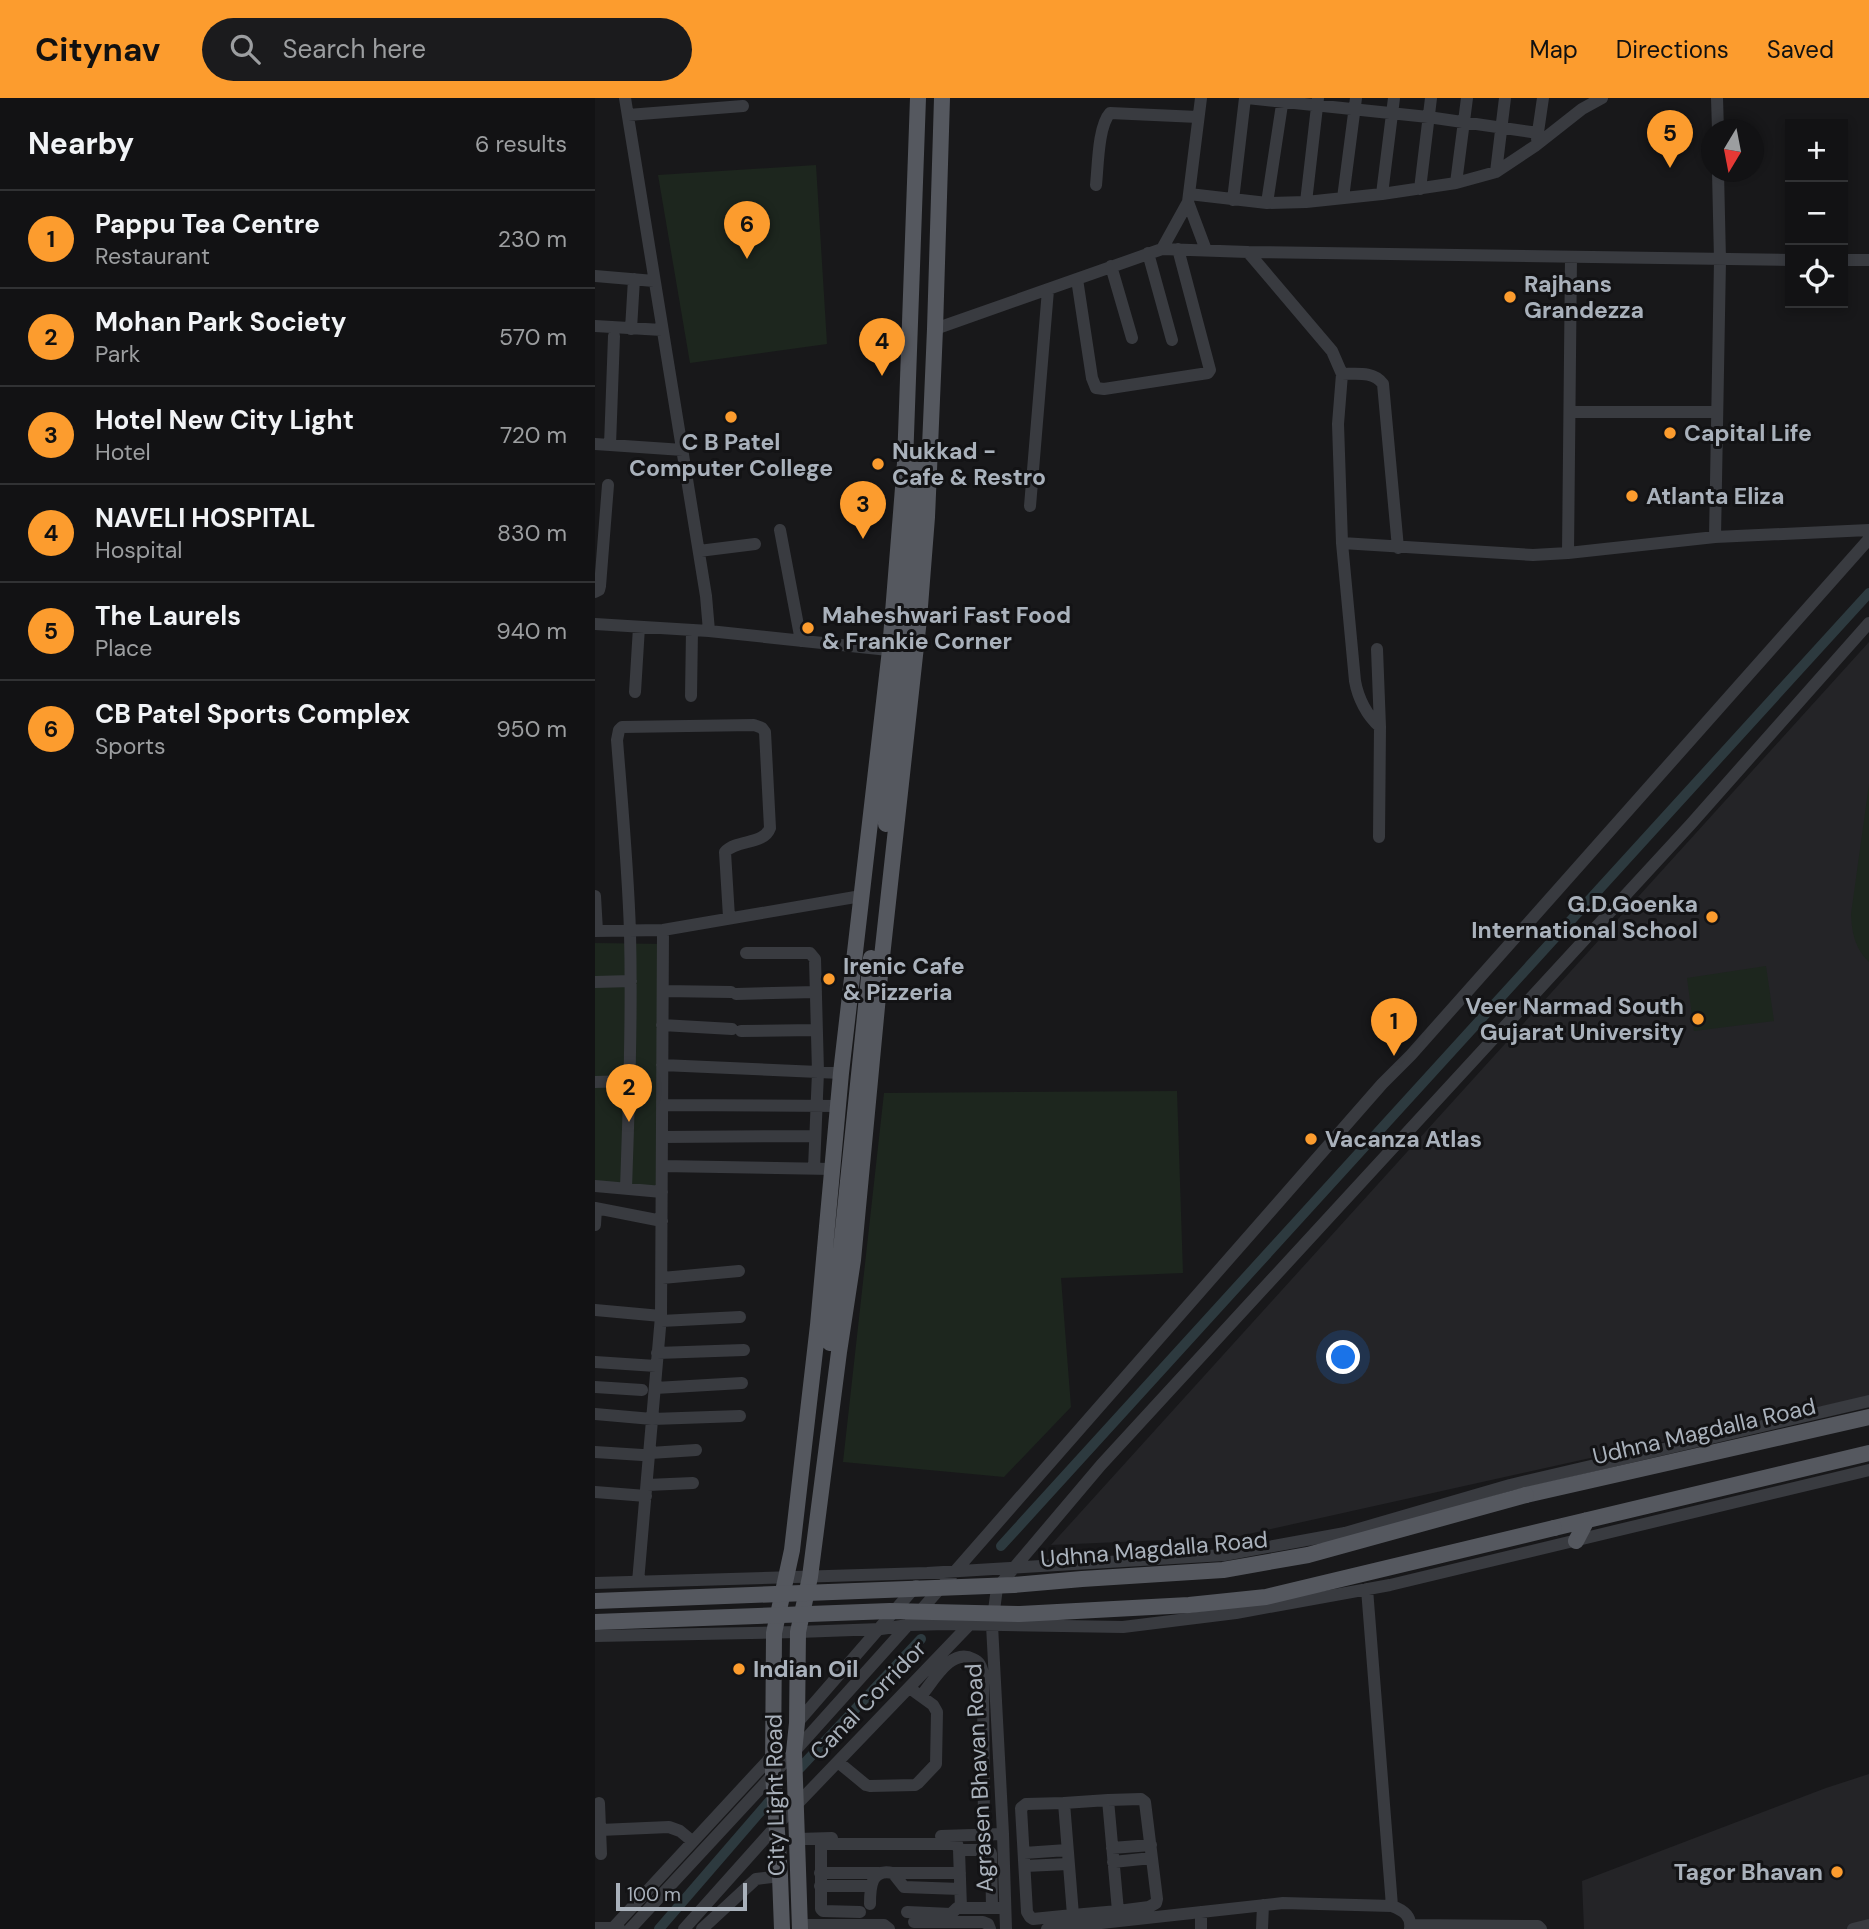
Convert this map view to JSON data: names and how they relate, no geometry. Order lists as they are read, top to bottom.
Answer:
{
  "streets": {
    "main road": ["Udhna Magdalla Road", "City Light Road"],
    "street": ["Canal Corridor", "Agrasen Bhavan Road"]
  },
  "crossings": [
    ["Canal Corridor", "City Light Road"]
  ],
  "places": [
    "Rajhans Grandezza",
    "C B Patel Computer College",
    "Capital Life",
    "Nukkad - Cafe & Restro",
    "Atlanta Eliza",
    "Maheshwari Fast Food & Frankie Corner",
    "G.D.Goenka International School",
    "Irenic Cafe & Pizzeria",
    "Veer Narmad South Gujarat University",
    "Vacanza Atlas",
    "Indian Oil",
    "Tagor Bhavan"
  ],
  "scale_bar": "100 m",
  "north": "bottom",
  "page": {
    "header": "Citynav",
    "search": "Search here",
    "nav": ["Map", "Directions", "Saved"],
    "heading": ["Nearby", "6 results"],
    "pins": [
      "5",
      "6",
      "4",
      "3",
      "1",
      "2"
    ],
    "map_buttons": ["+", "−"],
    "list": [
      {
        "mark": "1",
        "name": "Pappu Tea Centre",
        "note": "Restaurant",
        "value": "230 m"
      },
      {
        "mark": "2",
        "name": "Mohan Park Society",
        "note": "Park",
        "value": "570 m"
      },
      {
        "mark": "3",
        "name": "Hotel New City Light",
        "note": "Hotel",
        "value": "720 m"
      },
      {
        "mark": "4",
        "name": "NAVELI HOSPITAL",
        "note": "Hospital",
        "value": "830 m"
      },
      {
        "mark": "5",
        "name": "The Laurels",
        "note": "Place",
        "value": "940 m"
      },
      {
        "mark": "6",
        "name": "CB Patel Sports Complex",
        "note": "Sports",
        "value": "950 m"
      }
    ],
    "scale": "100 m"
  }
}
